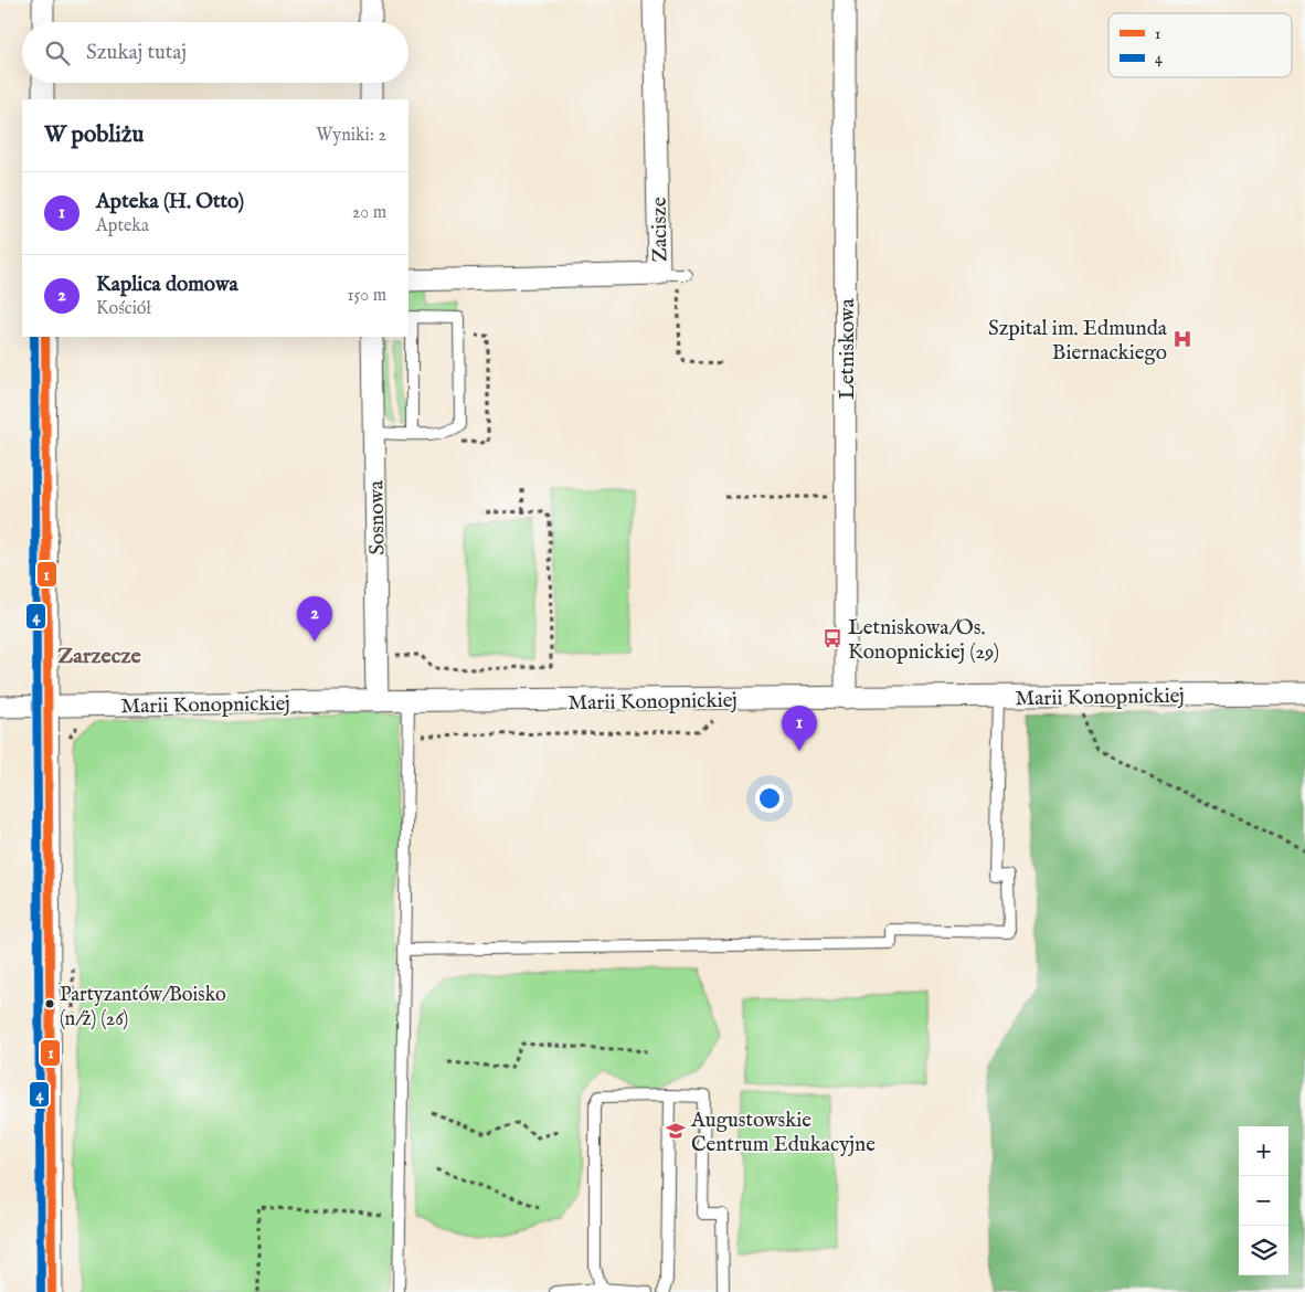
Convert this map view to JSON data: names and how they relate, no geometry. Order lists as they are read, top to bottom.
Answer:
{
  "streets": {
    "street": [
      "Zacisze",
      "Letniskowa",
      "Sosnowa",
      "Marii Konopnickiej"
    ]
  },
  "crossings": [
    ["Letniskowa", "Marii Konopnickiej"],
    ["Sosnowa", "Marii Konopnickiej"]
  ],
  "districts": ["Zarzecze"],
  "places": {
    "hospital": ["Szpital im. Edmunda Biernackiego"],
    "bus stop": ["Letniskowa/Os. Konopnickiej (29)"],
    "other": ["Partyzantów/Boisko (n/ż) (26)"],
    "school or university": ["Augustowskie Centrum Edukacyjne"]
  },
  "lines": ["transit line 1", "transit line 4"],
  "legend": ["1", "4"],
  "page": {
    "search": "Szukaj tutaj",
    "heading": ["W pobliżu", "Wyniki: 2"],
    "list": [
      {
        "mark": "1",
        "name": "Apteka (H. Otto)",
        "note": "Apteka",
        "value": "20 m"
      },
      {
        "mark": "2",
        "name": "Kaplica domowa",
        "note": "Kościół",
        "value": "150 m"
      }
    ],
    "pins": ["2", "1"],
    "map_buttons": ["+", "−"]
  }
}
